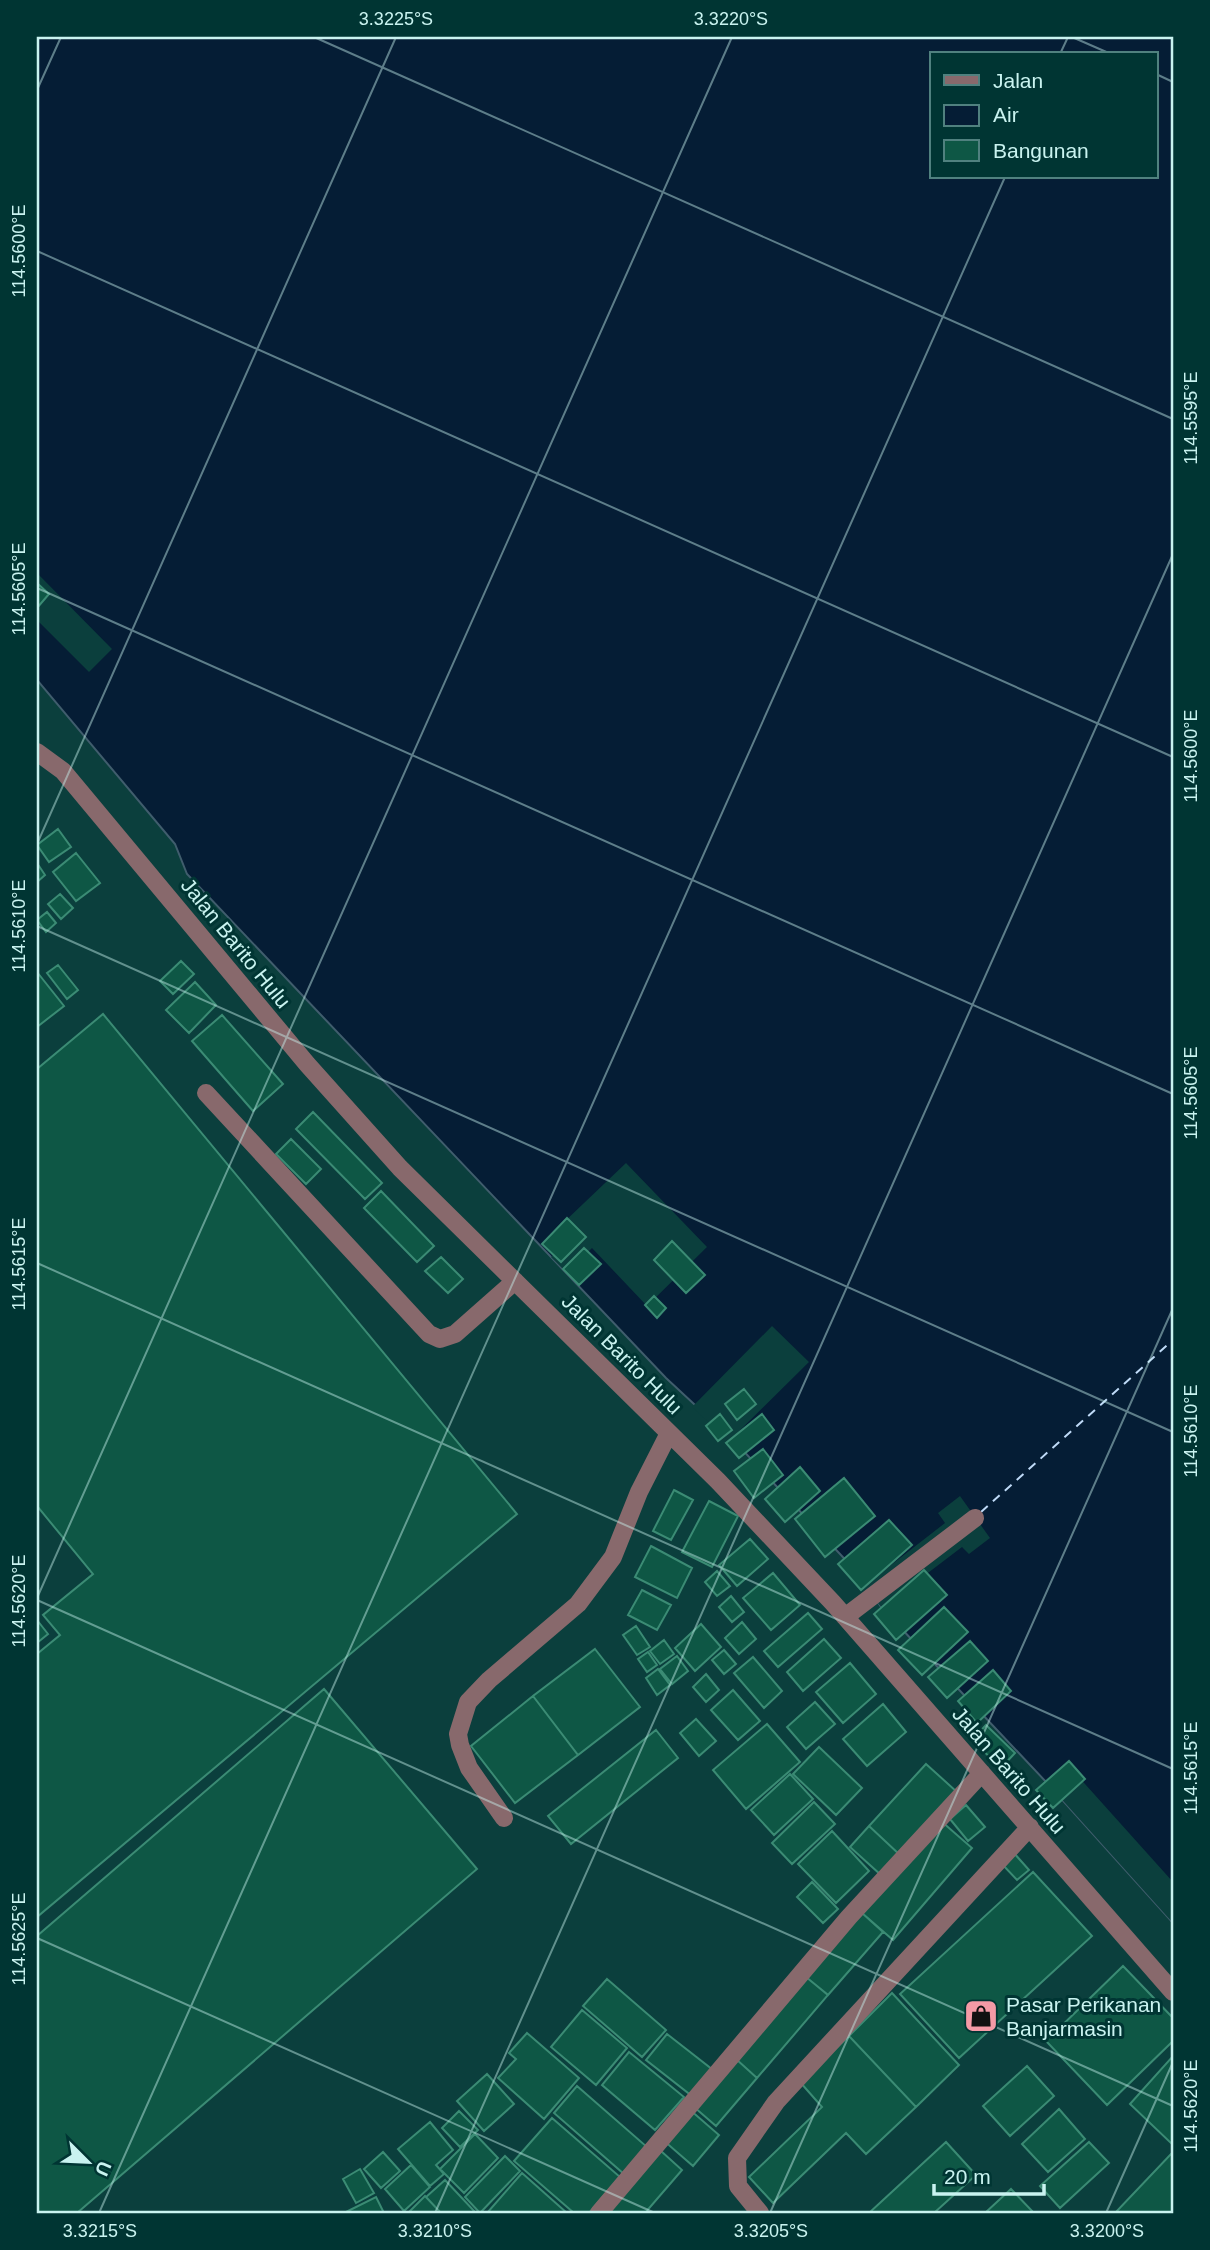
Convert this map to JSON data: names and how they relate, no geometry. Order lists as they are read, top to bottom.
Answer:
{
  "streets": {
    "street": ["Jalan Barito Hulu"]
  },
  "places": {
    "shop": ["Pasar Perikanan Banjarmasin"]
  },
  "legend": ["Jalan", "Air", "Bangunan"],
  "scale_bar": "20 m",
  "north": "bottom right",
  "coordinates": [
    "3.3225°S",
    "3.3220°S",
    "114.5600°E",
    "114.5595°E",
    "114.5605°E",
    "114.5610°E",
    "114.5615°E",
    "114.5620°E",
    "114.5625°E",
    "3.3215°S",
    "3.3210°S",
    "3.3205°S",
    "3.3200°S"
  ]
}
